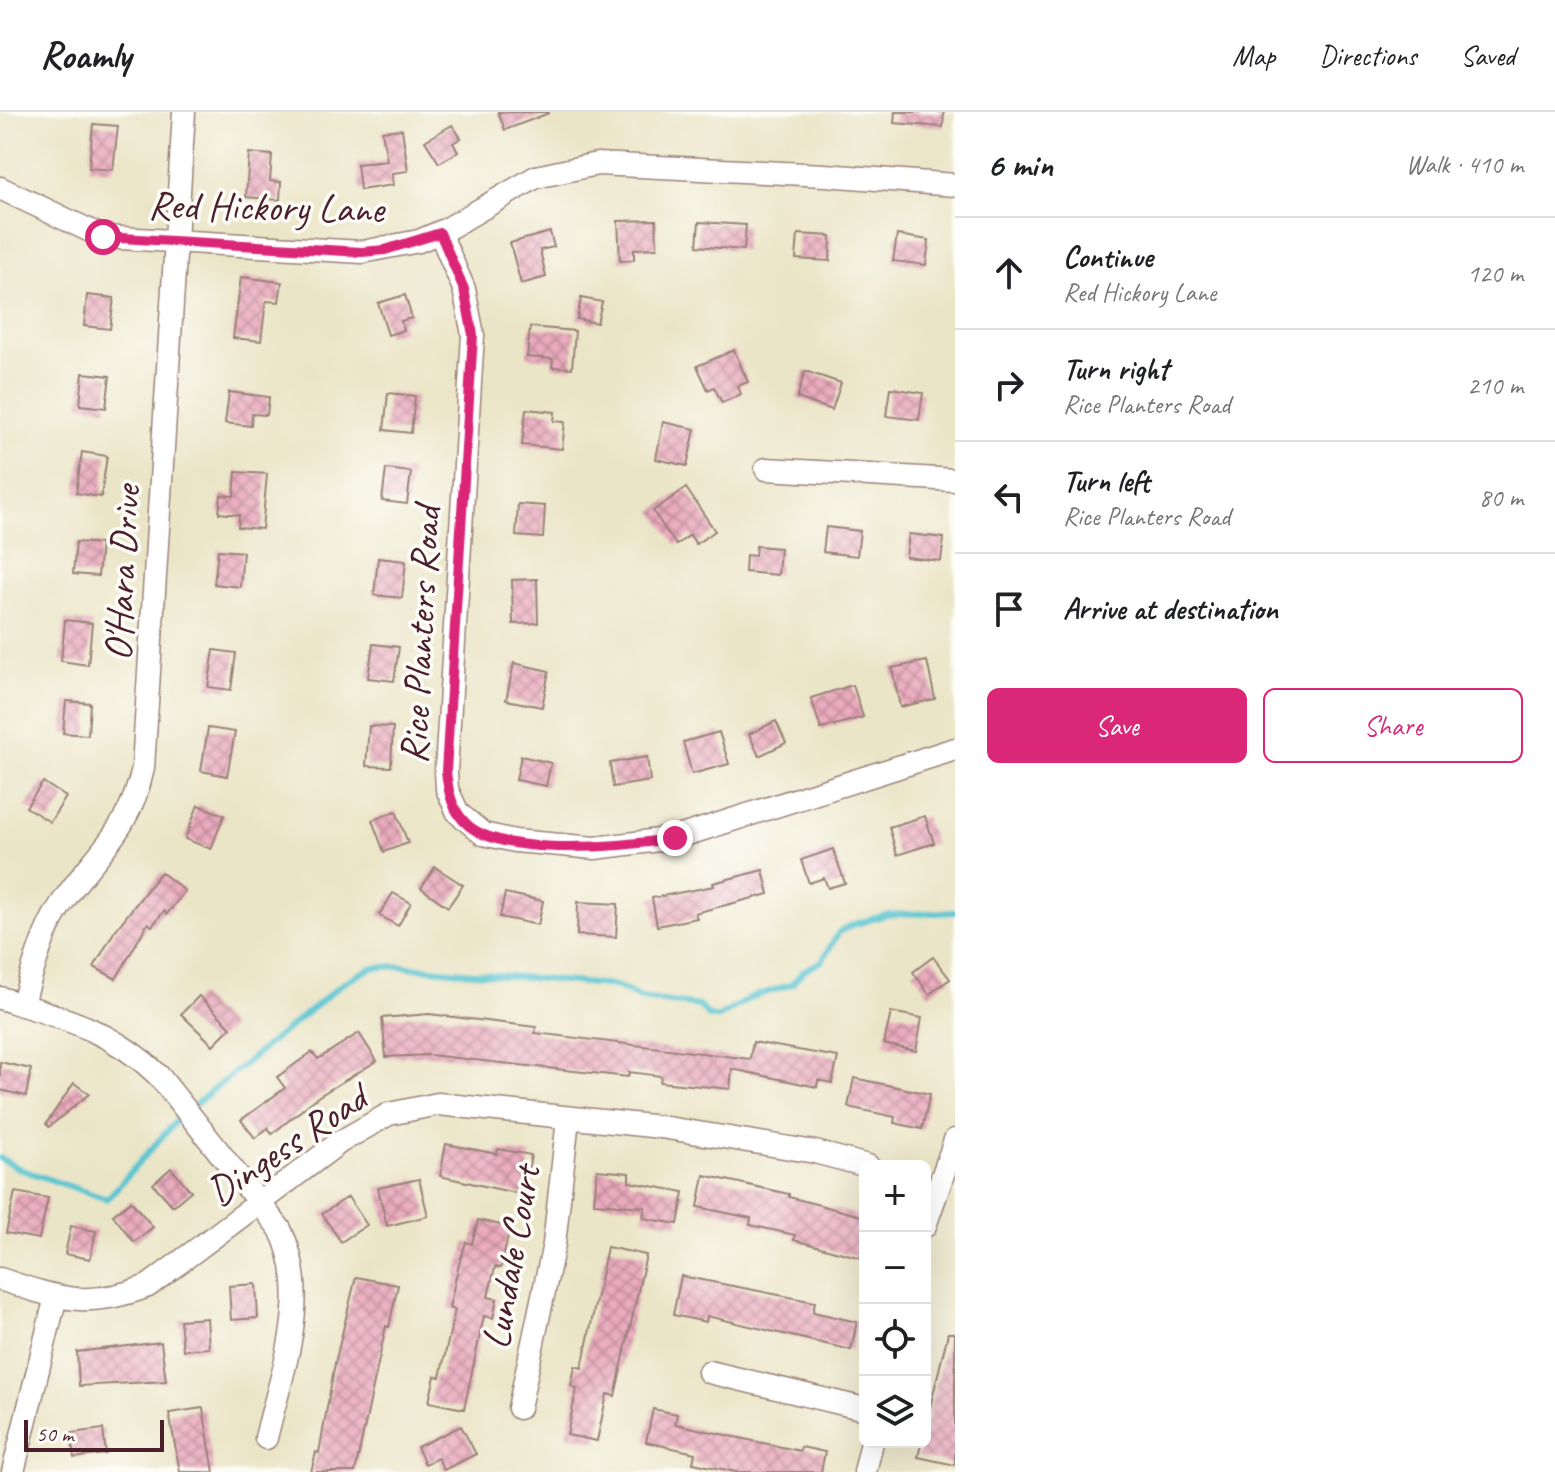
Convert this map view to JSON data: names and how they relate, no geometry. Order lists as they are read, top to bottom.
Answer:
{
  "streets": {
    "street": [
      "Red Hickory Lane",
      "O'Hara Drive",
      "Rice Planters Road",
      "Dingess Road",
      "Lundale Court"
    ]
  },
  "crossings": [
    ["Red Hickory Lane", "O'Hara Drive"],
    ["Red Hickory Lane", "Rice Planters Road"],
    ["Dingess Road", "Lundale Court"]
  ],
  "scale_bar": "50 m",
  "page": {
    "header": "Roamly",
    "nav": ["Map", "Directions", "Saved"],
    "heading": ["6 min", "Walk · 410 m"],
    "list": [
      ["Continue", "Red Hickory Lane", "120 m"],
      ["Turn right", "Rice Planters Road", "210 m"],
      ["Turn left", "Rice Planters Road", "80 m"],
      "Arrive at destination"
    ],
    "buttons": ["Save", "Share"],
    "map_buttons": ["+", "−"],
    "scale": "50 m"
  }
}
